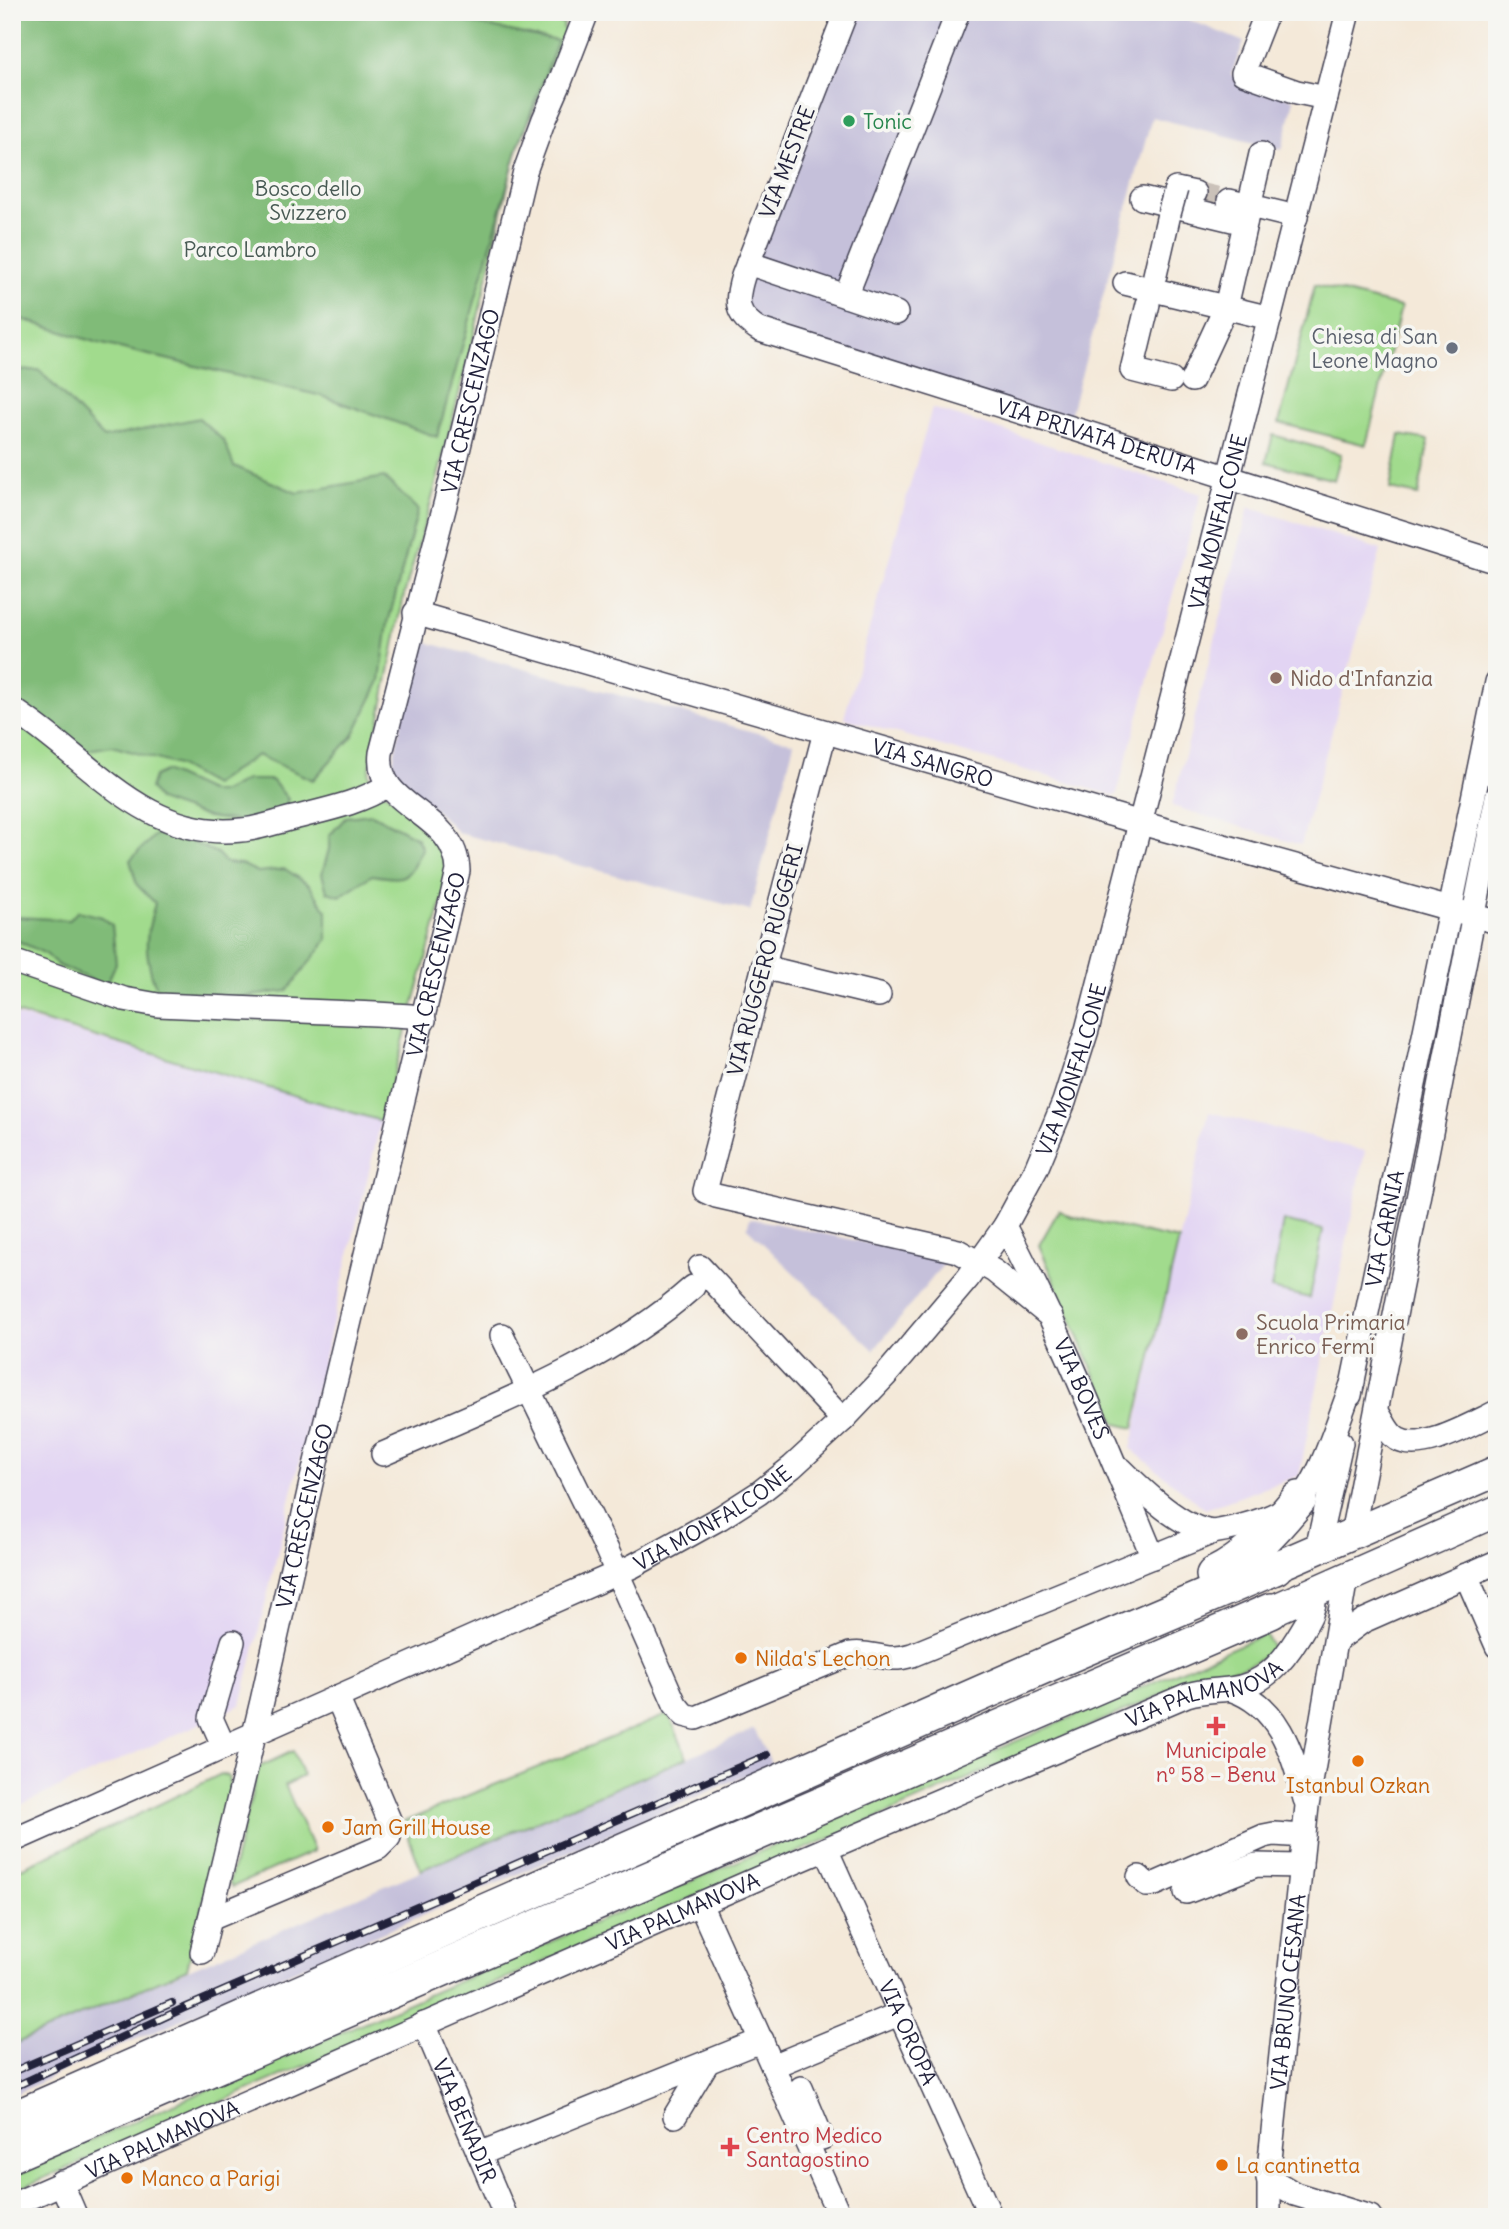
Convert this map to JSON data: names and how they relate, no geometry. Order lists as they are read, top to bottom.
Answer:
{
  "streets": {
    "highway": ["VIA PALMANOVA"],
    "street": [
      "VIA MESTRE",
      "VIA CRESCENZAGO",
      "VIA PRIVATA DERUTA",
      "VIA MONFALCONE",
      "VIA SANGRO",
      "VIA RUGGERO RUGGERI",
      "VIA CARNIA",
      "VIA BOVES",
      "VIA BRUNO CESANA",
      "VIA OROPA",
      "VIA BENADIR"
    ]
  },
  "crossings": [
    ["VIA MESTRE", "VIA PRIVATA DERUTA"],
    ["VIA CRESCENZAGO", "VIA MONFALCONE"],
    ["VIA CRESCENZAGO", "VIA SANGRO"],
    ["VIA PRIVATA DERUTA", "VIA MONFALCONE"],
    ["VIA MONFALCONE", "VIA SANGRO"],
    ["VIA MONFALCONE", "VIA BOVES"],
    ["VIA SANGRO", "VIA RUGGERO RUGGERI"],
    ["VIA SANGRO", "VIA CARNIA"],
    ["VIA RUGGERO RUGGERI", "VIA BOVES"],
    ["VIA CARNIA", "VIA PALMANOVA"],
    ["VIA PALMANOVA", "VIA BRUNO CESANA"],
    ["VIA PALMANOVA", "VIA OROPA"],
    ["VIA PALMANOVA", "VIA BENADIR"]
  ],
  "parks": ["Bosco dello Svizzero", "Parco Lambro"],
  "places": {
    "other": [
      "Tonic",
      "Chiesa di San Leone Magno",
      "Nido d'Infanzia",
      "Scuola Primaria Enrico Fermi",
      "Nilda's Lechon",
      "Istanbul Ozkan",
      "Jam Grill House",
      "La cantinetta",
      "Manco a Parigi"
    ],
    "health": ["Municipale nº 58 – Benu", "Centro Medico Santagostino"]
  }
}
